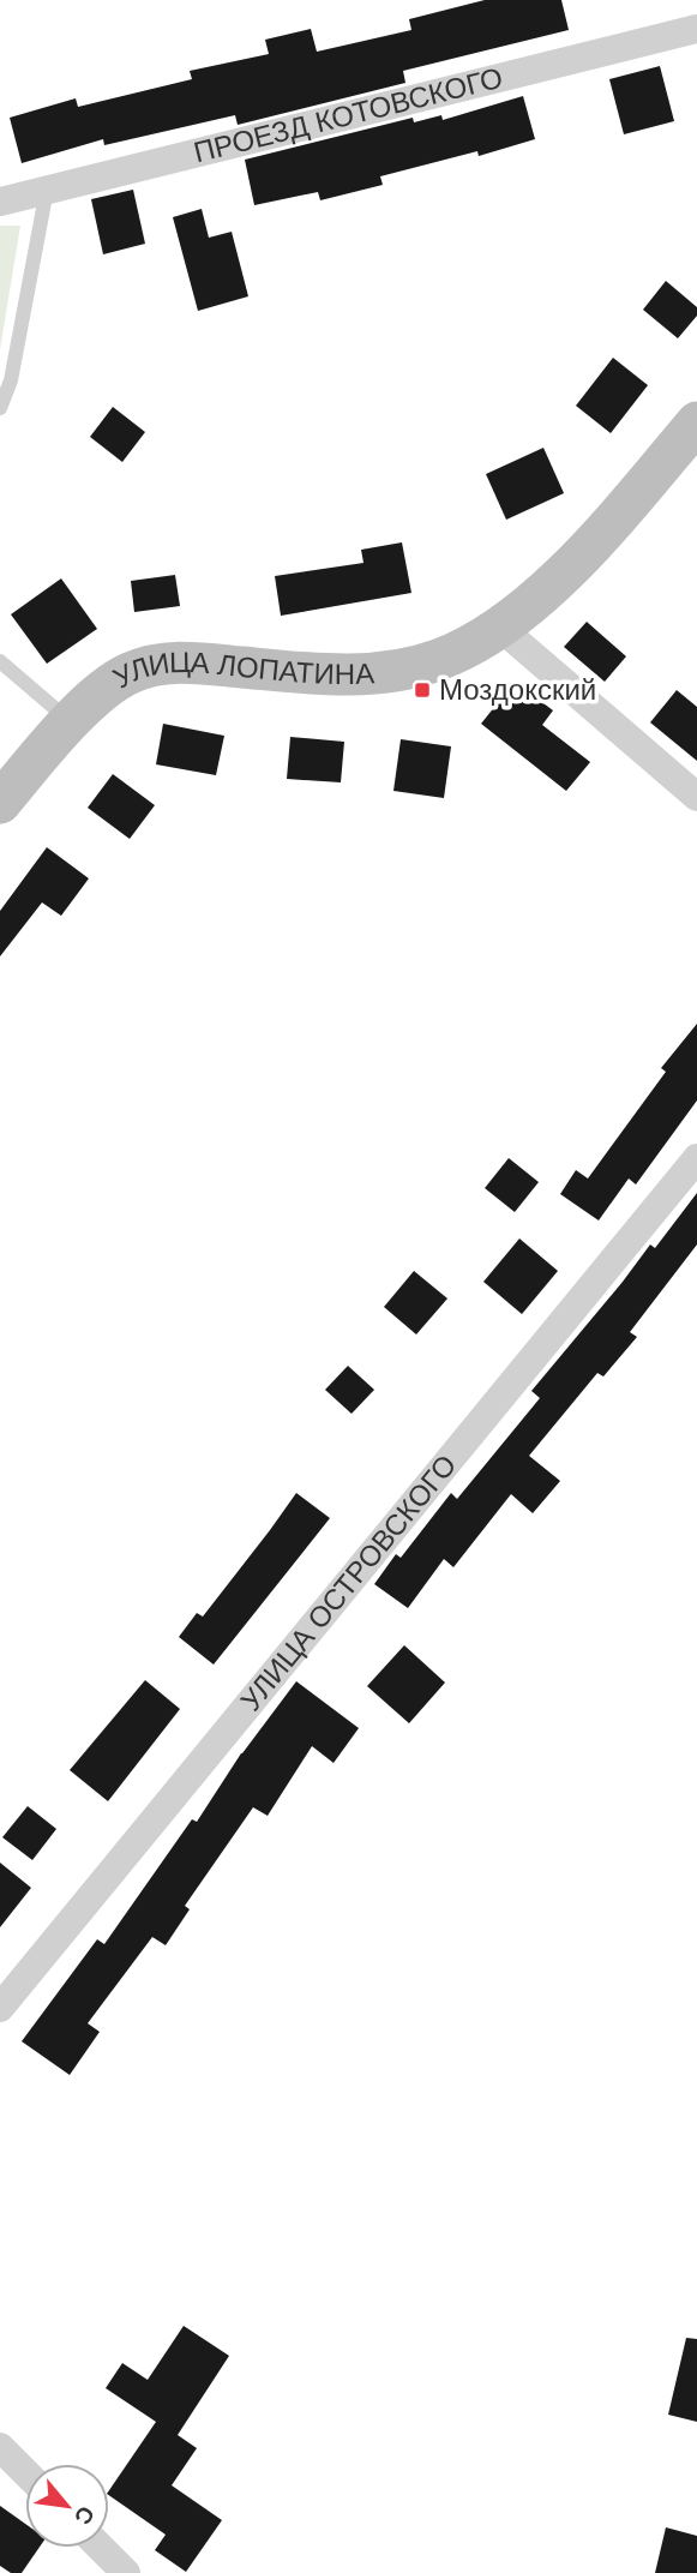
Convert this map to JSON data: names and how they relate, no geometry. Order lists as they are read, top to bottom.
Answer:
{
  "streets": {
    "street": ["ПРОЕЗД КОТОВСКОГО", "УЛИЦА ЛОПАТИНА", "УЛИЦА ОСТРОВСКОГО"]
  },
  "places": {
    "transit": ["Моздокский"]
  },
  "north": "bottom right"
}
